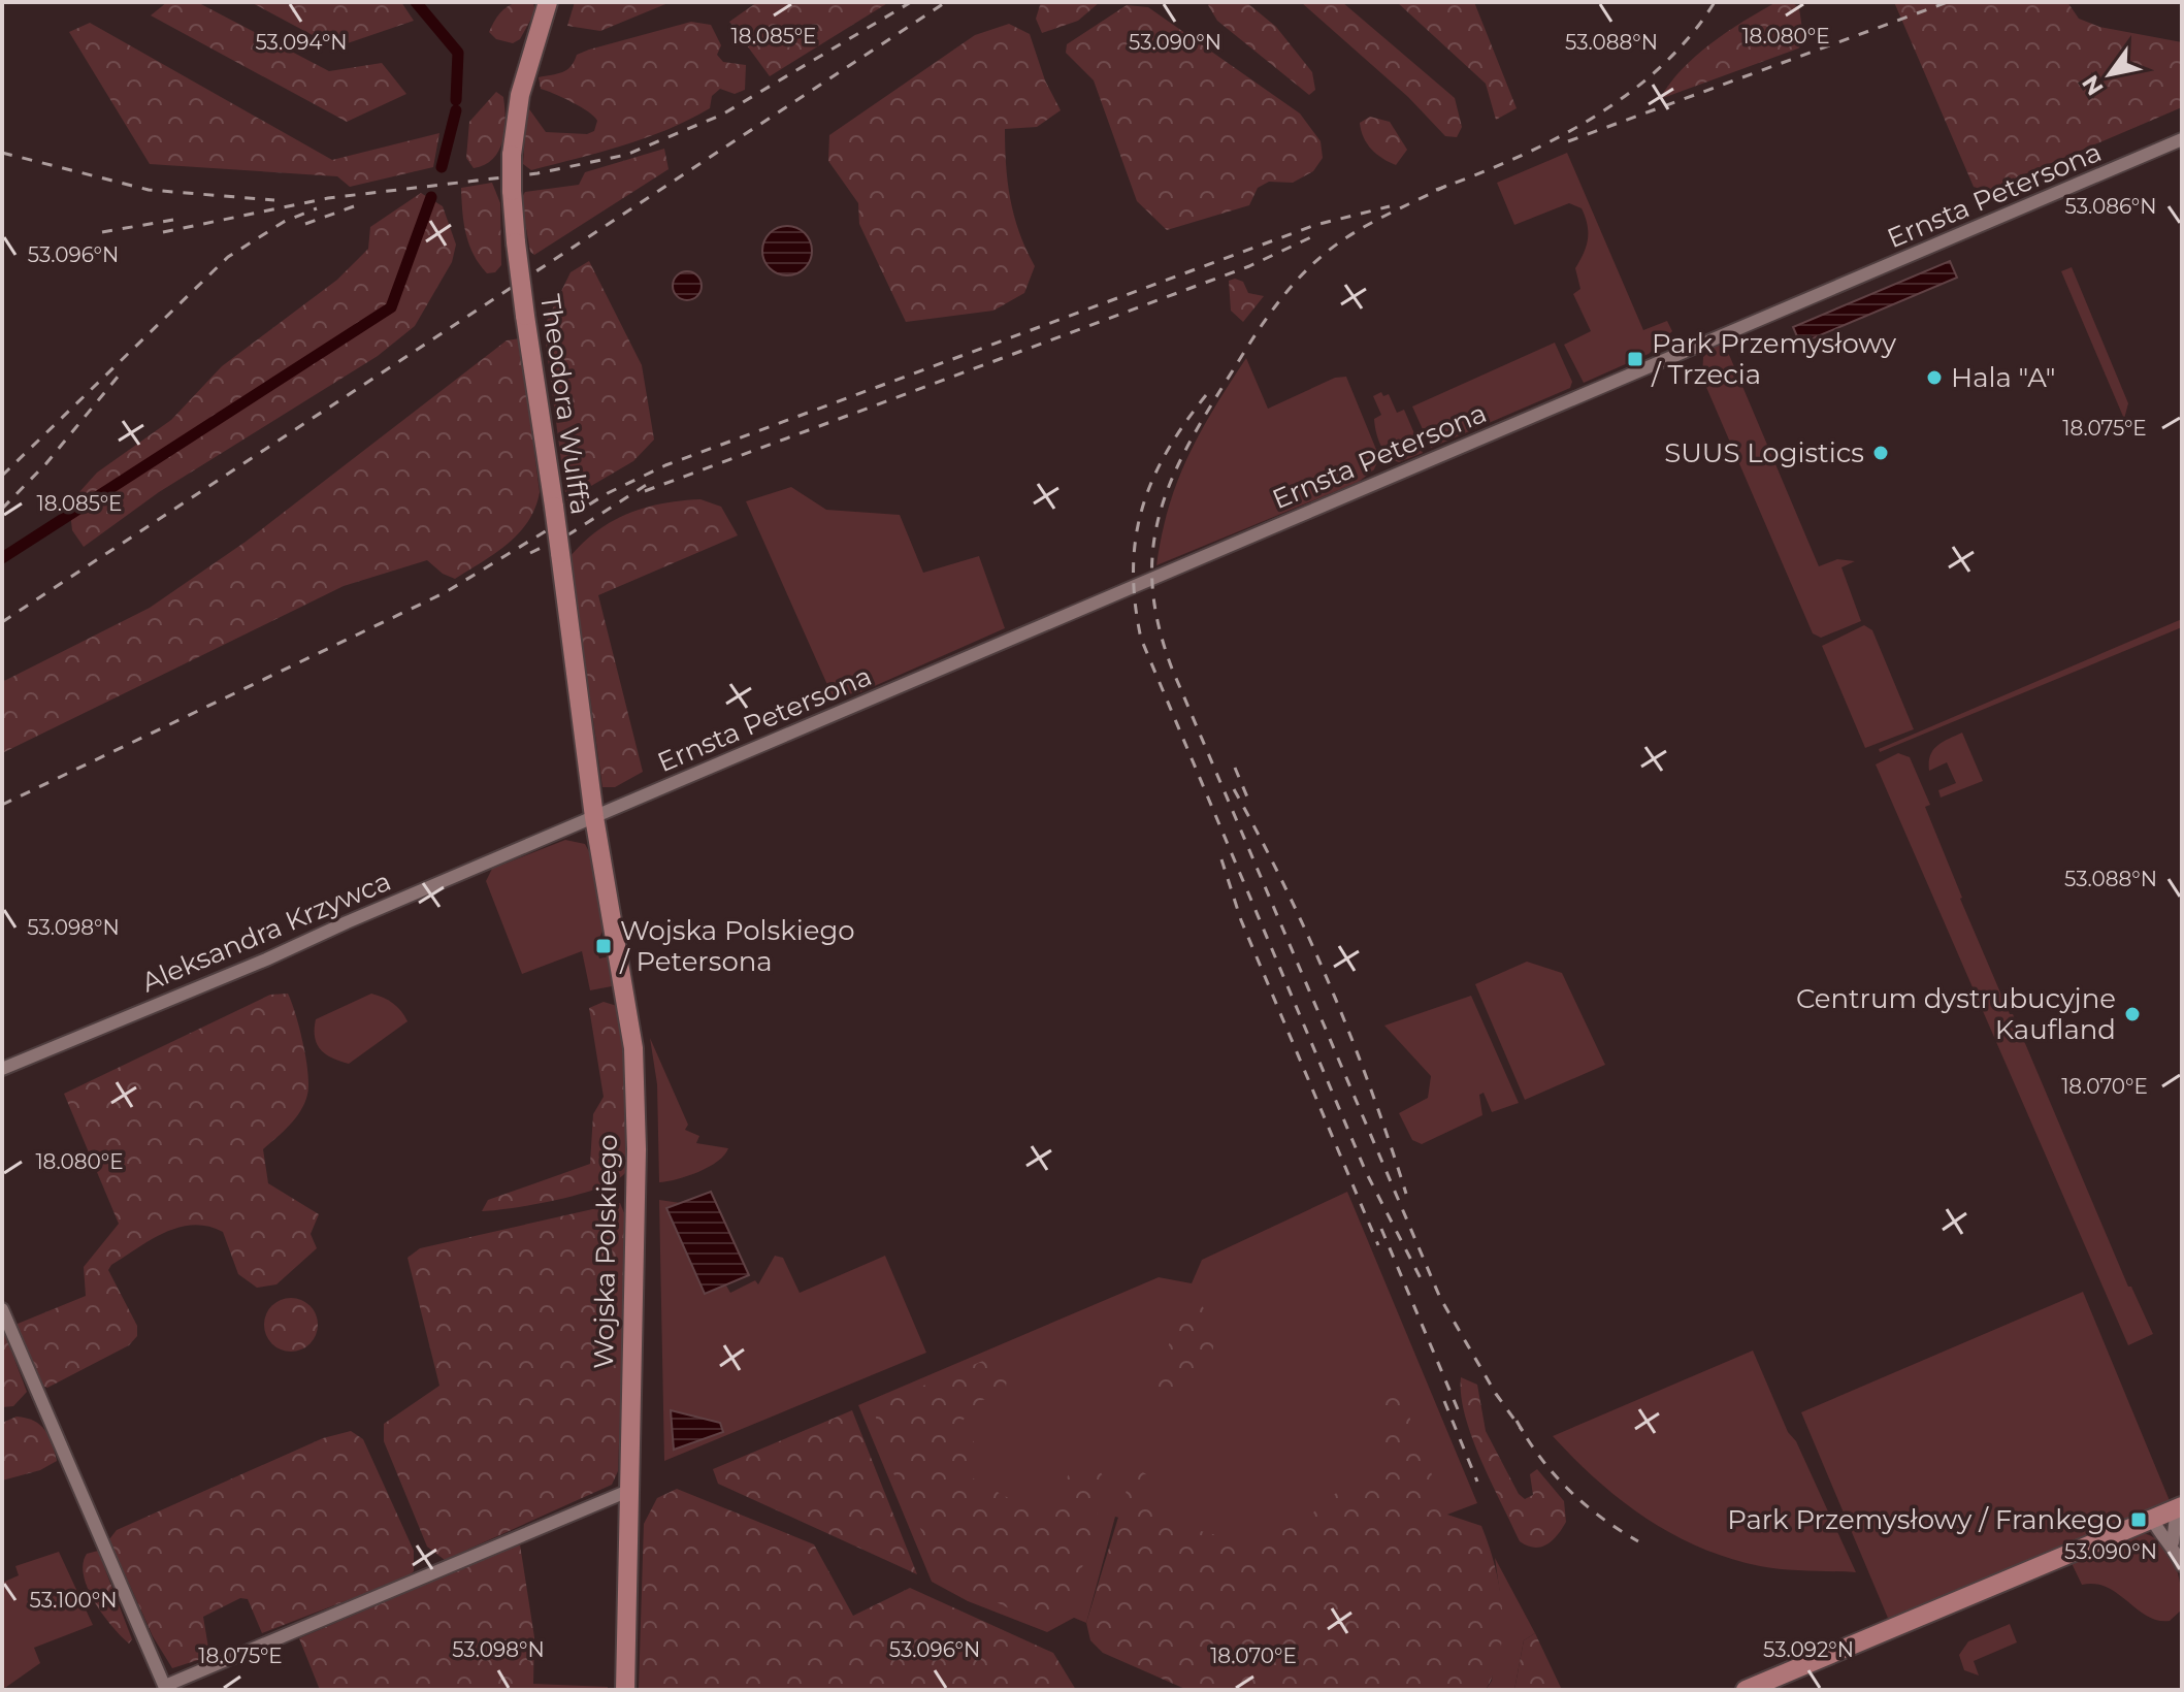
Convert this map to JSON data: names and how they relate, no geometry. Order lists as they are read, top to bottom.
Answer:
{
  "streets": {
    "street": [
      "Ernsta Petersona",
      "Theodora Wulffa",
      "Aleksandra Krzywca",
      "Wojska Polskiego"
    ]
  },
  "crossings": [
    ["Ernsta Petersona", "Theodora Wulffa"],
    ["Ernsta Petersona", "Aleksandra Krzywca"],
    ["Ernsta Petersona", "Wojska Polskiego"],
    ["Theodora Wulffa", "Aleksandra Krzywca"],
    ["Theodora Wulffa", "Wojska Polskiego"],
    ["Aleksandra Krzywca", "Wojska Polskiego"]
  ],
  "places": {
    "transit": ["Park Przemysłowy / Trzecia", "Wojska Polskiego / Petersona", "Park Przemysłowy / Frankego"],
    "other": ["Hala \"A\"", "SUUS Logistics", "Centrum dystrubucyjne Kaufland"]
  },
  "north": "bottom left",
  "coordinates": [
    "18.085°E",
    "18.080°E",
    "53.094°N",
    "53.090°N",
    "53.088°N",
    "53.086°N",
    "53.096°N",
    "18.075°E",
    "53.098°N",
    "18.070°E",
    "53.100°N",
    "53.092°N"
  ]
}
